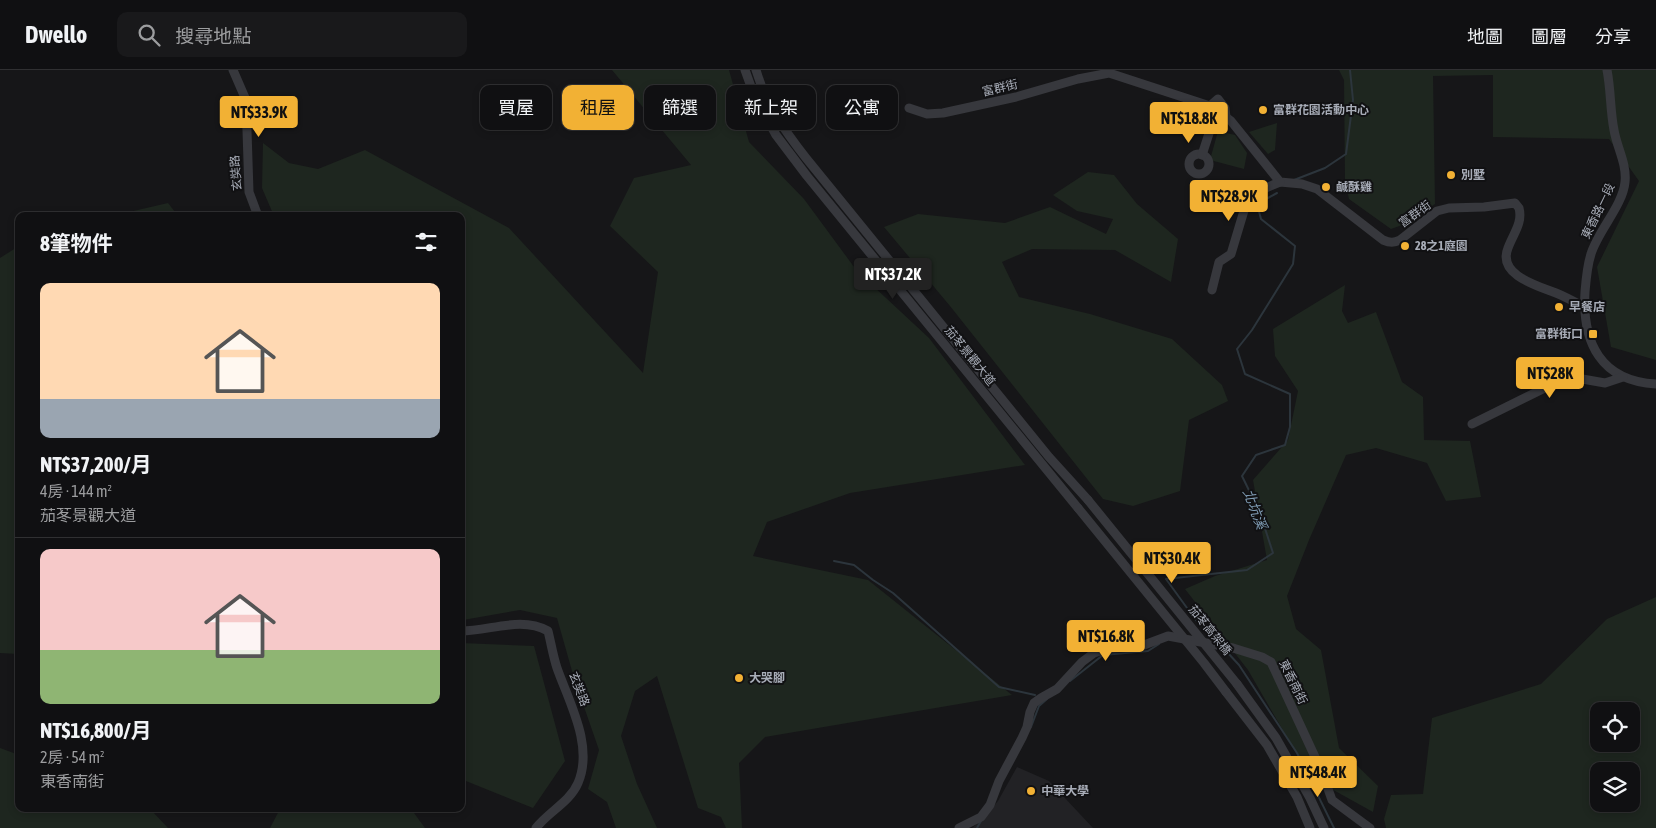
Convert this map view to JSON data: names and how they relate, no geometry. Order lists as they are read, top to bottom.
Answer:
{
  "streets": {
    "street": [
      "富群街",
      "玄奘路",
      "東香路一段",
      "茄苳景觀大道",
      "茄苳高架橋",
      "東香南街"
    ]
  },
  "crossings": [
    ["富群街", "東香路一段"],
    ["茄苳景觀大道", "茄苳高架橋"]
  ],
  "water": ["北坑溪"],
  "places": {
    "other": [
      "富群花園活動中心",
      "別墅",
      "鹹酥雞",
      "28之1庭園",
      "早餐店",
      "大哭腳",
      "中華大學"
    ],
    "transit": ["富群街口"]
  },
  "page": {
    "header": "Dwello",
    "search": "搜尋地點",
    "nav": ["地圖", "圖層", "分享"],
    "chip": [
      "買屋",
      "租屋",
      "篩選",
      "新上架",
      "公寓"
    ],
    "price": [
      "NT$33.9K",
      "NT$18.8K",
      "NT$28.9K",
      "NT$37.2K",
      "NT$28K",
      "NT$30.4K",
      "NT$16.8K",
      "NT$48.4K"
    ],
    "heading": "8筆物件",
    "list": [
      {
        "name": "NT$37,200/月",
        "note": "4房 · 144 m² · 茄苳景觀大道"
      },
      {
        "name": "NT$16,800/月",
        "note": "2房 · 54 m² · 東香南街"
      }
    ]
  }
}
